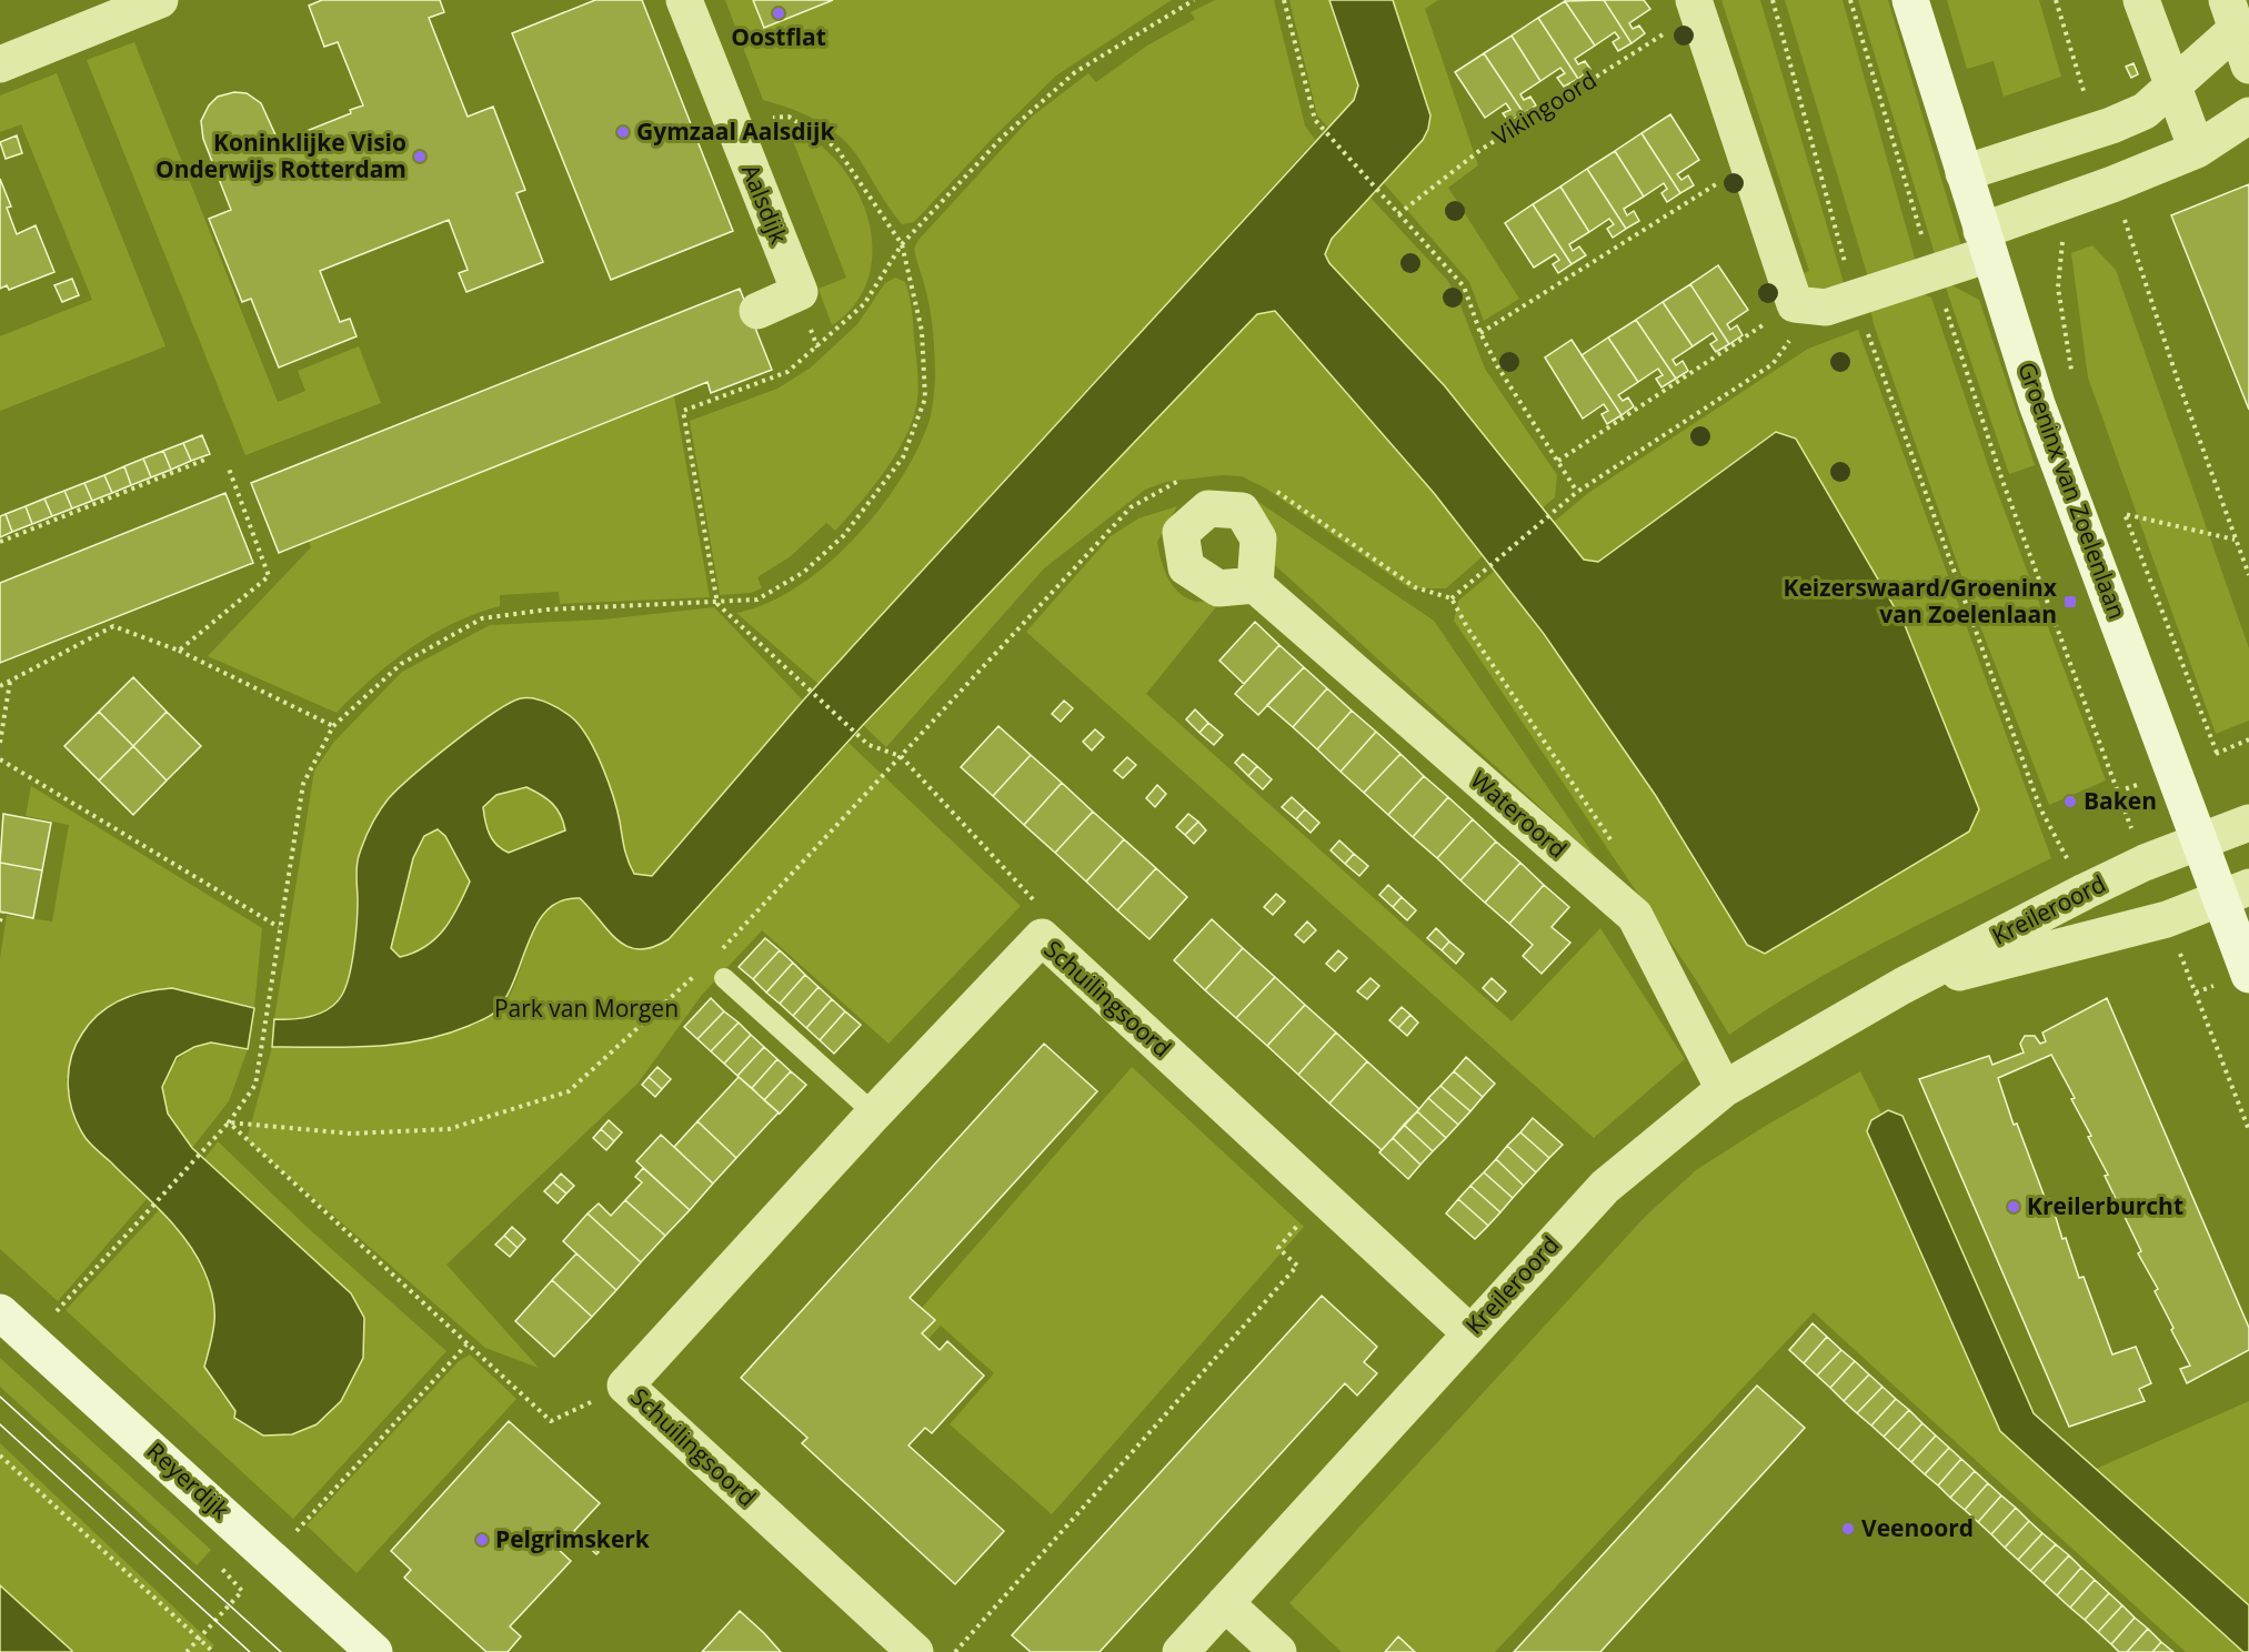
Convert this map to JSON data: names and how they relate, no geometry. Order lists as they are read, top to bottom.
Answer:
{
  "streets": {
    "main road": ["Groeninx van Zoelenlaan", "Reyerdijk"],
    "street": [
      "Aalsdijk",
      "Wateroord",
      "Kreileroord",
      "Schuilingsoord"
    ],
    "path": ["Vikingoord"]
  },
  "crossings": [
    ["Groeninx van Zoelenlaan", "Kreileroord"],
    ["Wateroord", "Kreileroord"],
    ["Kreileroord", "Schuilingsoord"]
  ],
  "parks": ["Park van Morgen"],
  "places": {
    "other": [
      "Oostflat",
      "Gymzaal Aalsdijk",
      "Koninklijke Visio Onderwijs Rotterdam",
      "Baken",
      "Kreilerburcht",
      "Veenoord",
      "Pelgrimskerk"
    ],
    "transit": ["Keizerswaard/Groeninx van Zoelenlaan"]
  }
}
